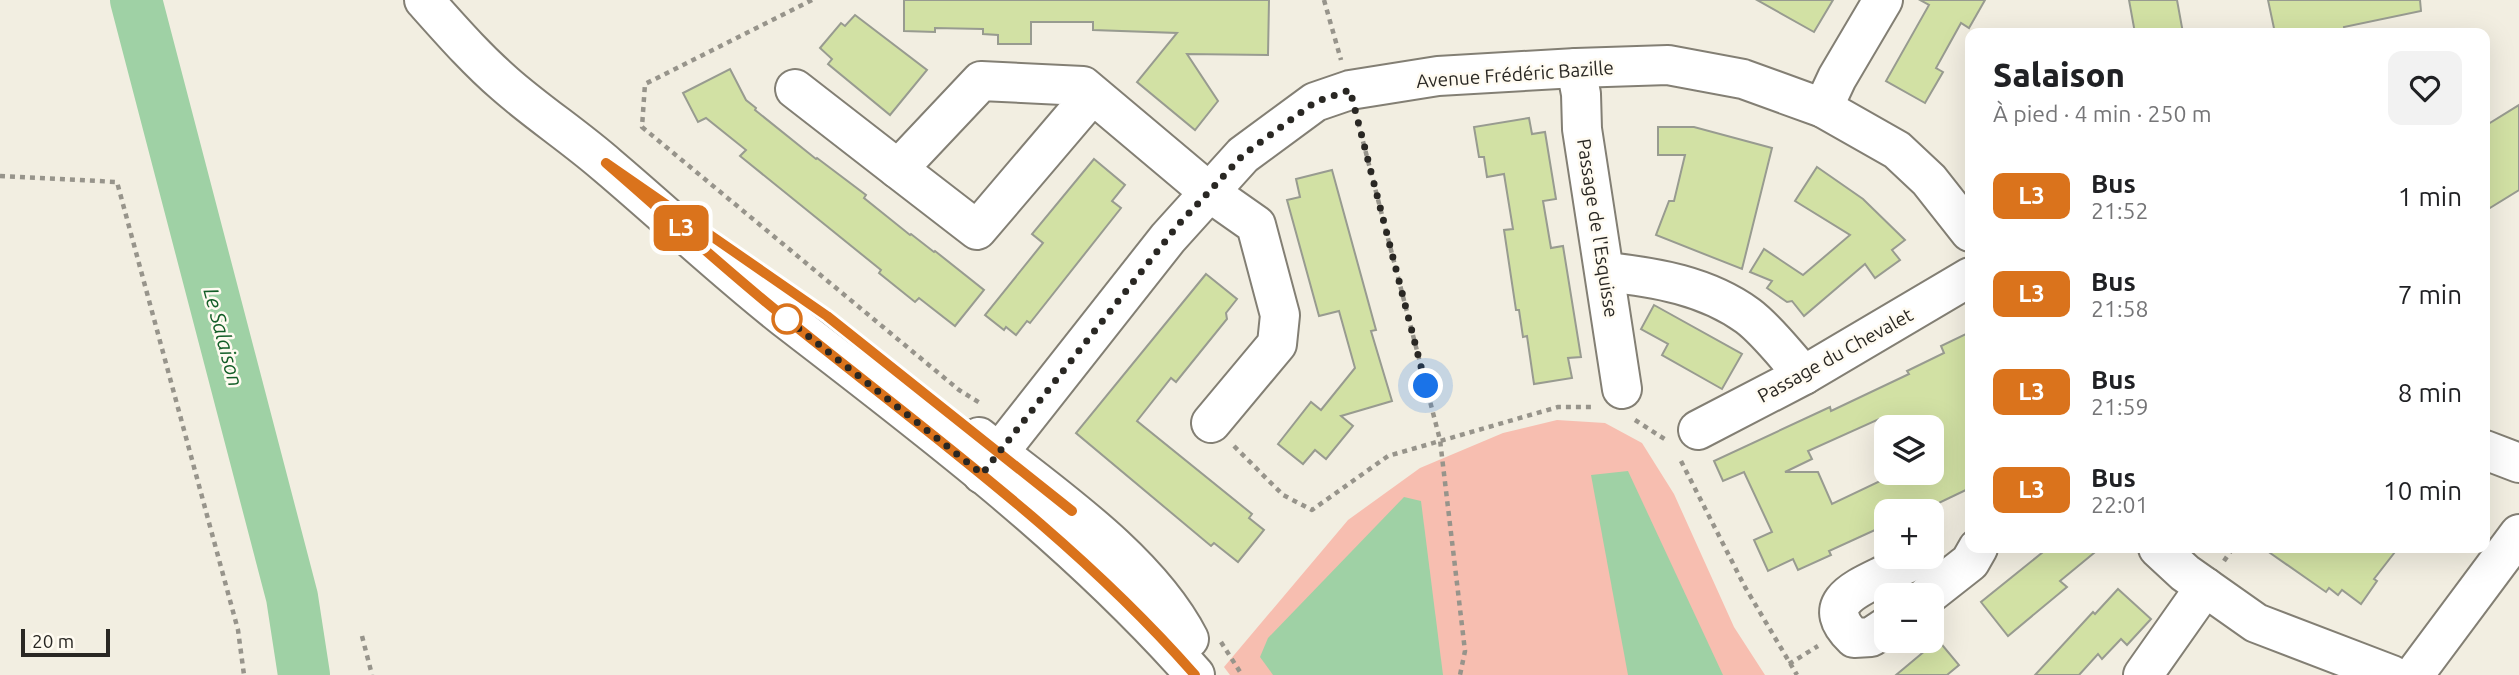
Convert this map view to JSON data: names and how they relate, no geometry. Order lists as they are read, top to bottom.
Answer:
{
  "streets": {
    "street": ["Avenue Frédéric Bazille", "Passage de l'Esquisse", "Passage du Chevalet"]
  },
  "crossings": [
    ["Avenue Frédéric Bazille", "Passage de l'Esquisse"]
  ],
  "water": ["Le Salaison"],
  "lines": ["bus line L3"],
  "scale_bar": "20 m",
  "page": {
    "on_map": "L3",
    "heading": ["Salaison", "À pied · 4 min · 250 m"],
    "list": [
      {
        "mark": "L3",
        "name": "Bus",
        "note": "21:52",
        "value": "1 min"
      },
      {
        "mark": "L3",
        "name": "Bus",
        "note": "21:58",
        "value": "7 min"
      },
      {
        "mark": "L3",
        "name": "Bus",
        "note": "21:59",
        "value": "8 min"
      },
      {
        "mark": "L3",
        "name": "Bus",
        "note": "22:01",
        "value": "10 min"
      }
    ],
    "map_buttons": ["+", "−"],
    "scale": "20 m"
  }
}
